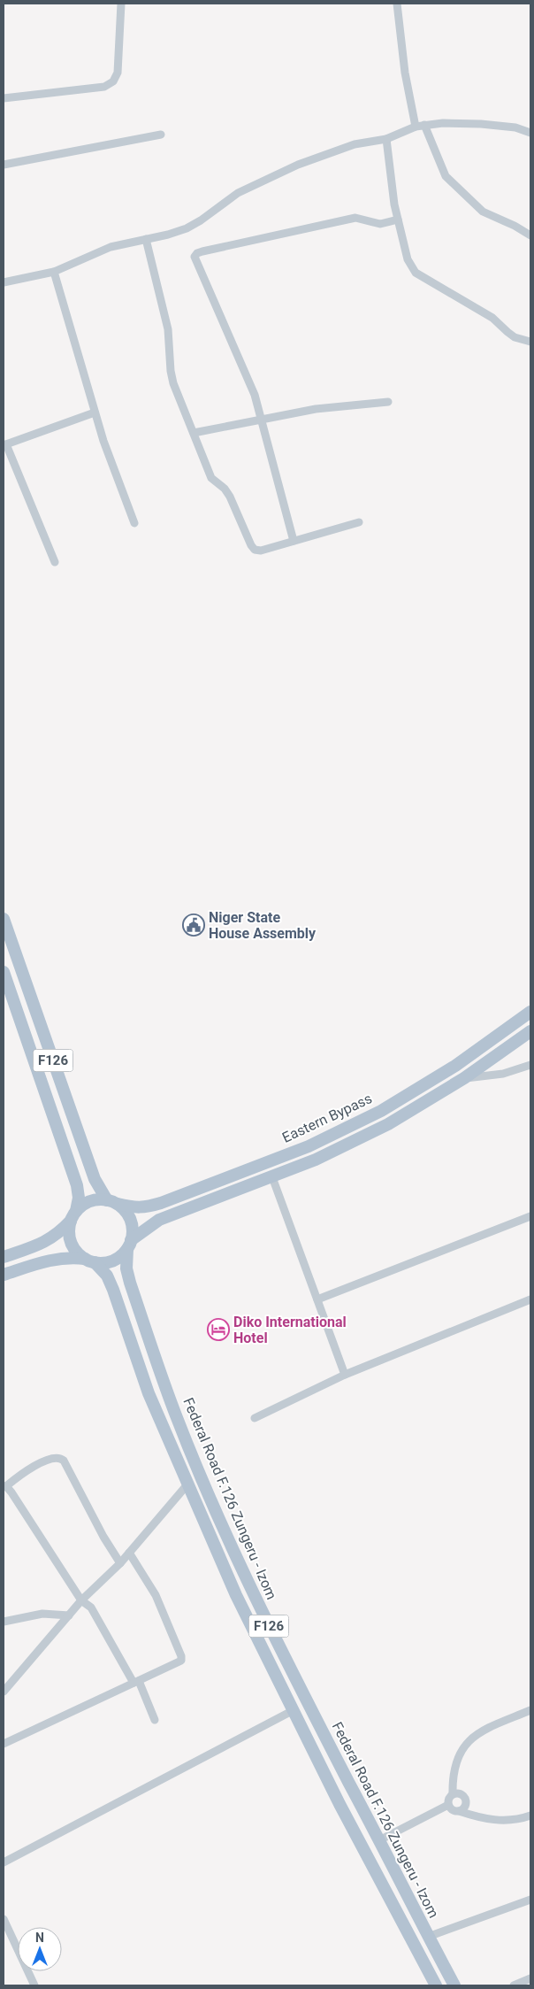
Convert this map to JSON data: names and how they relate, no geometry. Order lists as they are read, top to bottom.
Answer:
{
  "streets": {
    "main road": ["F126", "Eastern Bypass", "Federal Road F.126 Zungeru - Izom"]
  },
  "crossings": [
    ["F126", "Eastern Bypass"],
    ["F126", "Federal Road F.126 Zungeru - Izom"],
    ["Eastern Bypass", "Federal Road F.126 Zungeru - Izom"]
  ],
  "places": {
    "public building": ["Niger State House Assembly"],
    "hotel": ["Diko International Hotel"]
  },
  "north": "top"
}
